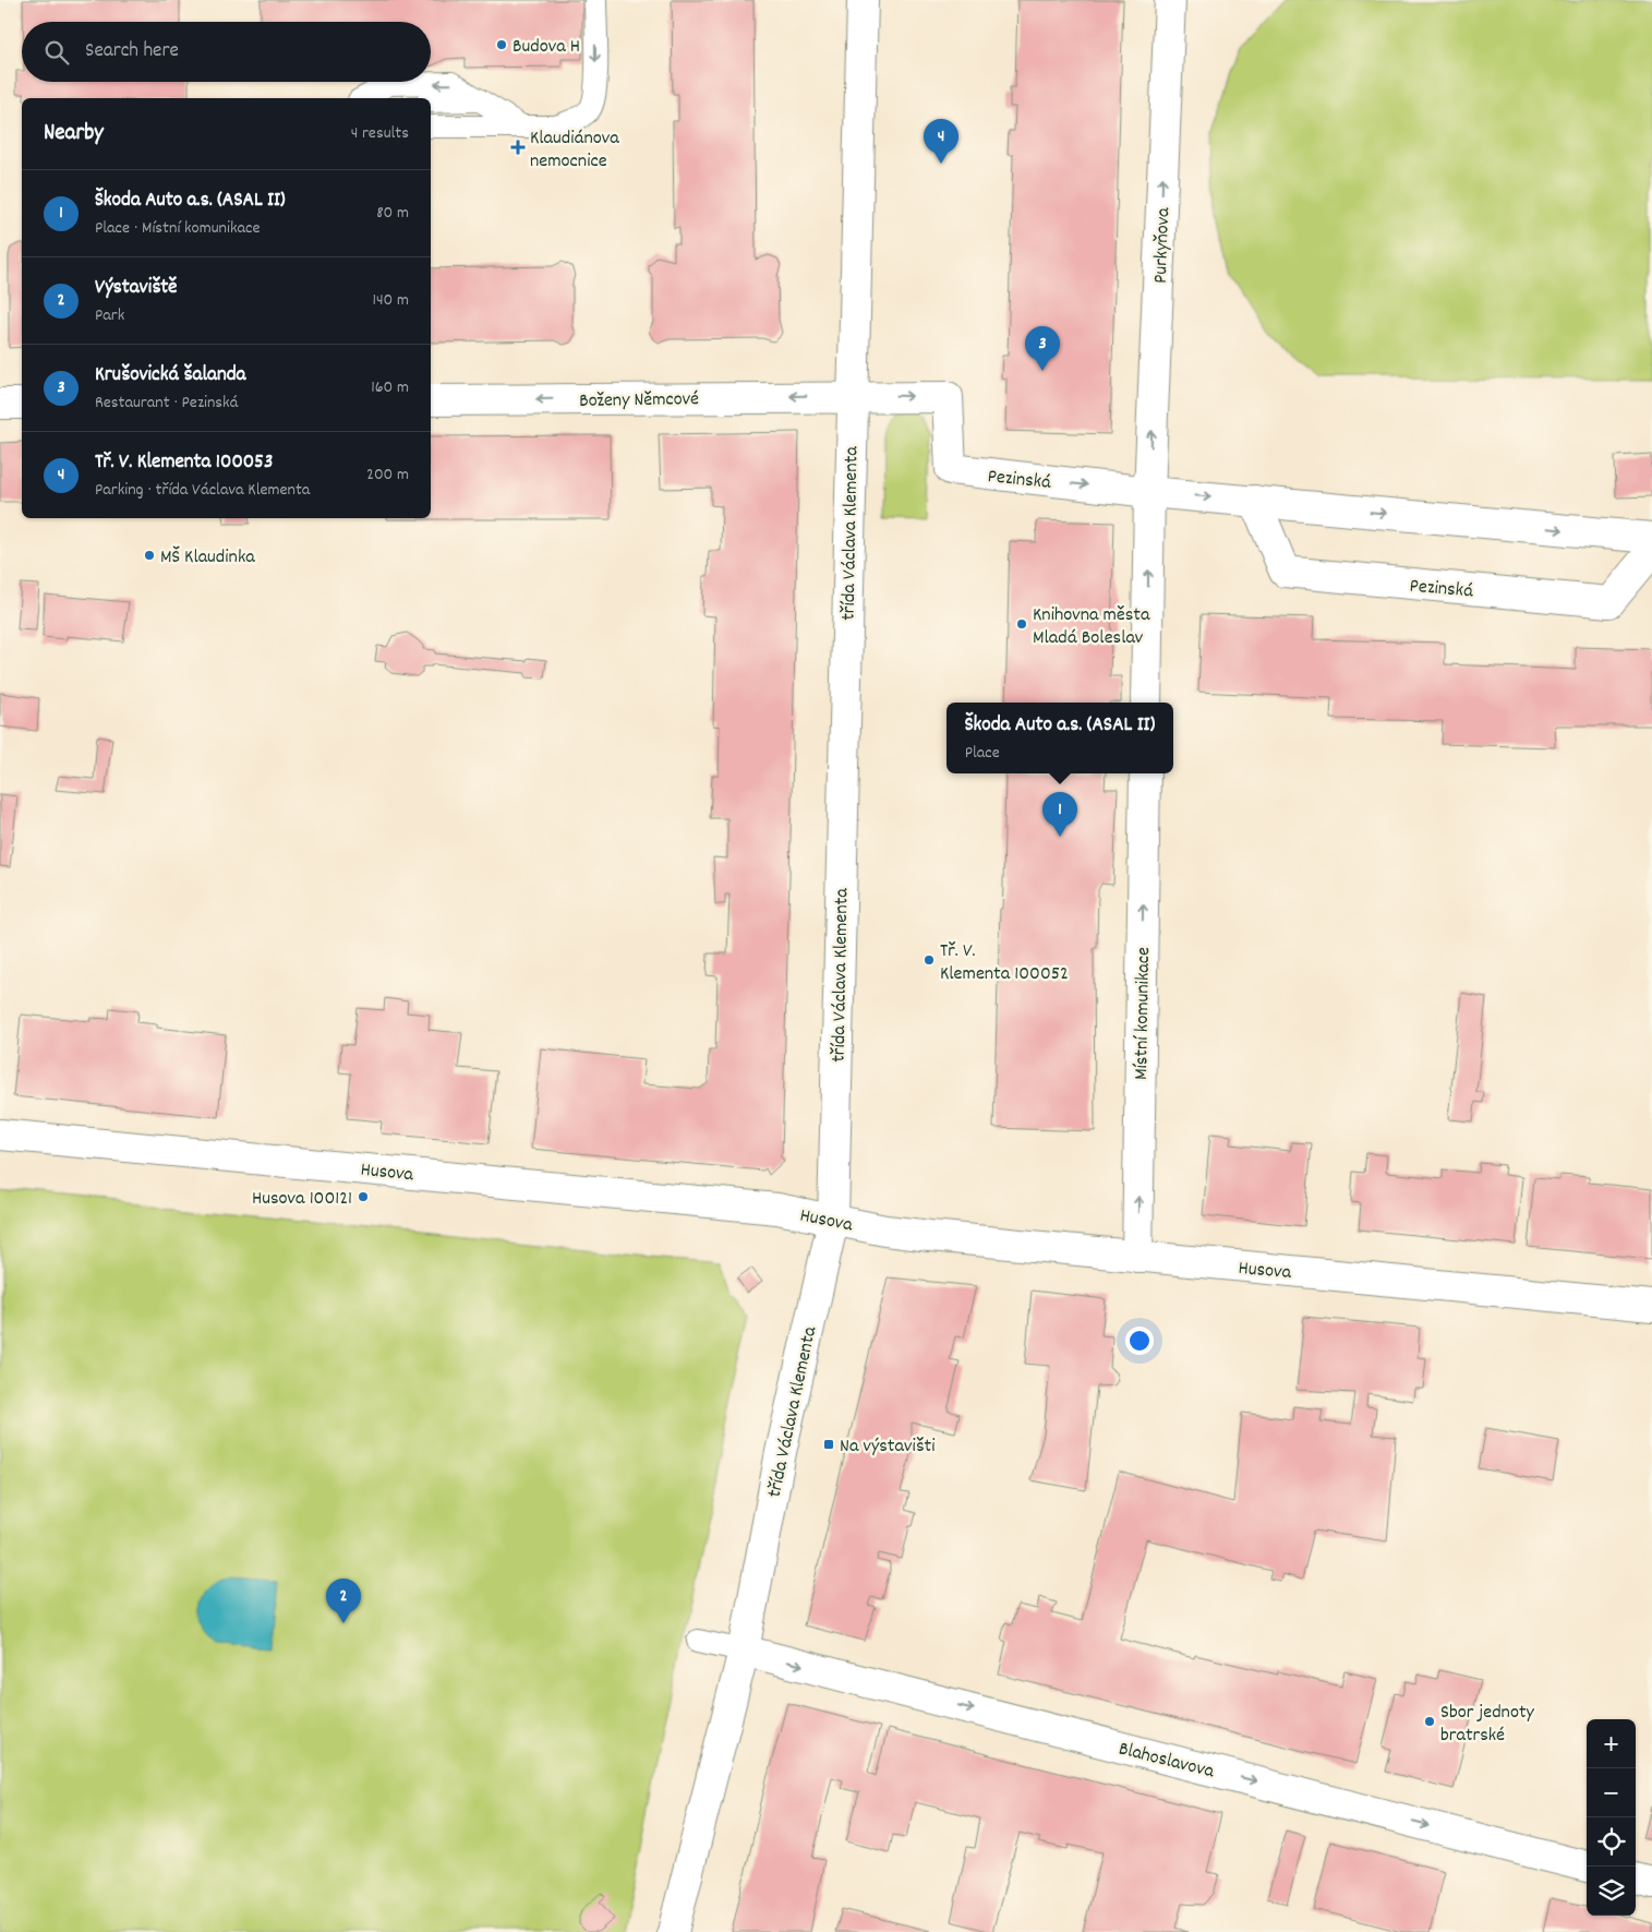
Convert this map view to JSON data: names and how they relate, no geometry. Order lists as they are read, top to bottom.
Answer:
{
  "streets": {
    "street": [
      "Purkyňova",
      "Boženy Němcové",
      "Pezinská",
      "třída Václava Klementa",
      "Místní komunikace",
      "Husova",
      "Blahoslavova"
    ]
  },
  "crossings": [
    ["Purkyňova", "Pezinská"],
    ["Boženy Němcové", "Pezinská"],
    ["Boženy Němcové", "třída Václava Klementa"],
    ["Pezinská", "třída Václava Klementa"],
    ["třída Václava Klementa", "Husova"],
    ["třída Václava Klementa", "Blahoslavova"],
    ["Místní komunikace", "Husova"]
  ],
  "one_way": [
    "Purkyňova",
    "Boženy Němcové",
    "Pezinská",
    "Místní komunikace",
    "Blahoslavova"
  ],
  "places": {
    "other": [
      "Budova H",
      "MŠ Klaudinka",
      "Knihovna města Mladá Boleslav",
      "Tř. V. Klementa 100052",
      "Husova 100121",
      "Sbor jednoty bratrské"
    ],
    "health": ["Klaudiánova nemocnice"],
    "transit": ["Na výstavišti"]
  },
  "page": {
    "search": "Search here",
    "heading": ["Nearby", "4 results"],
    "pins": [
      "4",
      "3",
      "1",
      "2"
    ],
    "list": [
      {
        "mark": "1",
        "name": "Škoda Auto a.s. (ASAL II)",
        "note": "Place · Místní komunikace",
        "value": "80 m"
      },
      {
        "mark": "2",
        "name": "Výstaviště",
        "note": "Park",
        "value": "140 m"
      },
      {
        "mark": "3",
        "name": "Krušovická šalanda",
        "note": "Restaurant · Pezinská",
        "value": "160 m"
      },
      {
        "mark": "4",
        "name": "Tř. V. Klementa 100053",
        "note": "Parking · třída Václava Klementa",
        "value": "200 m"
      }
    ],
    "popup": ["Škoda Auto a.s. (ASAL II)", "Place"],
    "map_buttons": ["+", "−"]
  }
}
